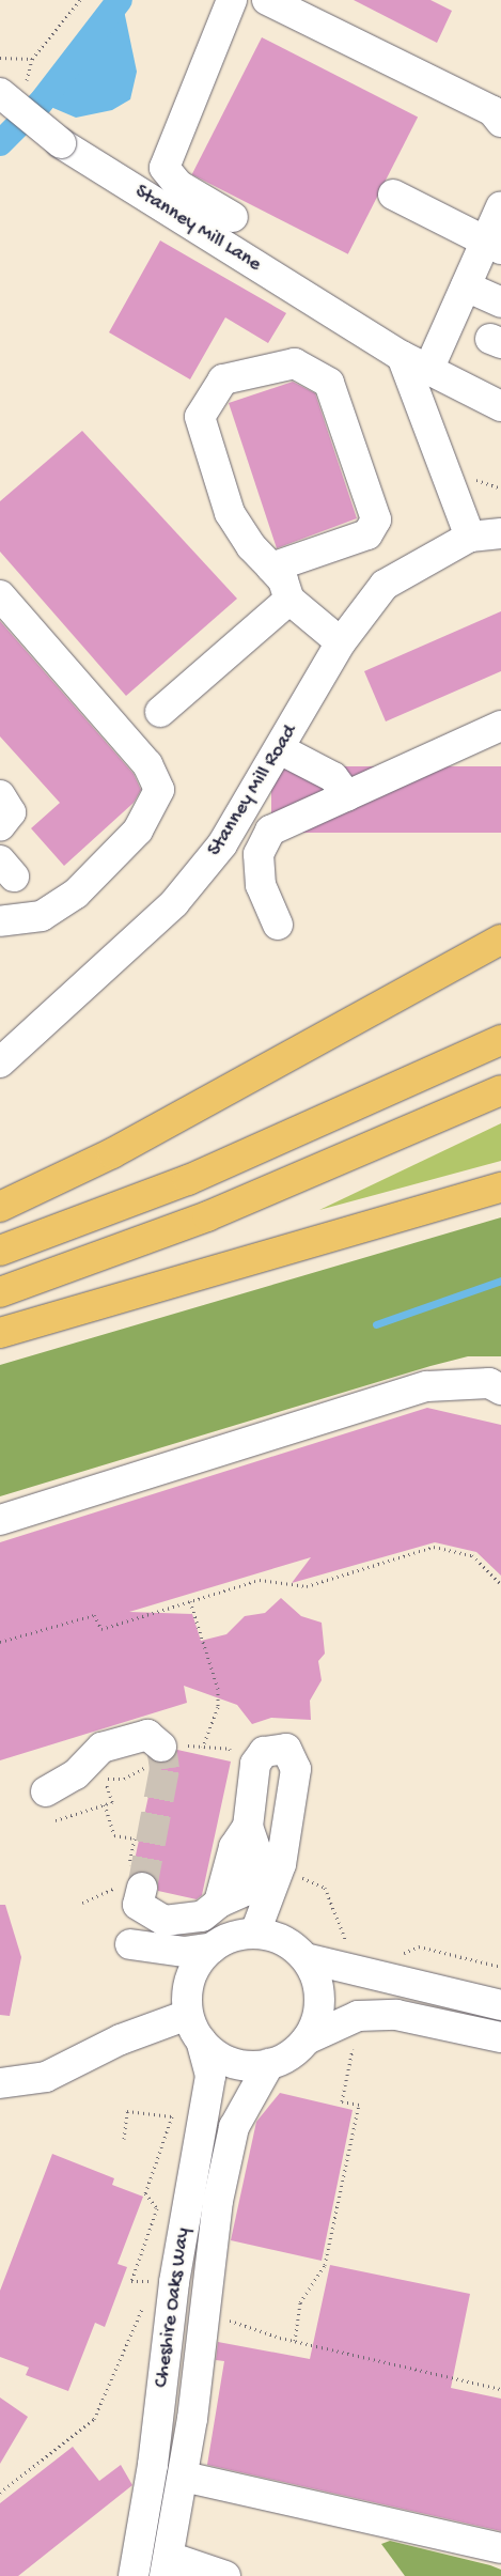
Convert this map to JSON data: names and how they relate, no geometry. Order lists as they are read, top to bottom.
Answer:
{
  "streets": {
    "street": ["Stanney Mill Lane", "Stanney Mill Road", "Cheshire Oaks Way"]
  }
}
